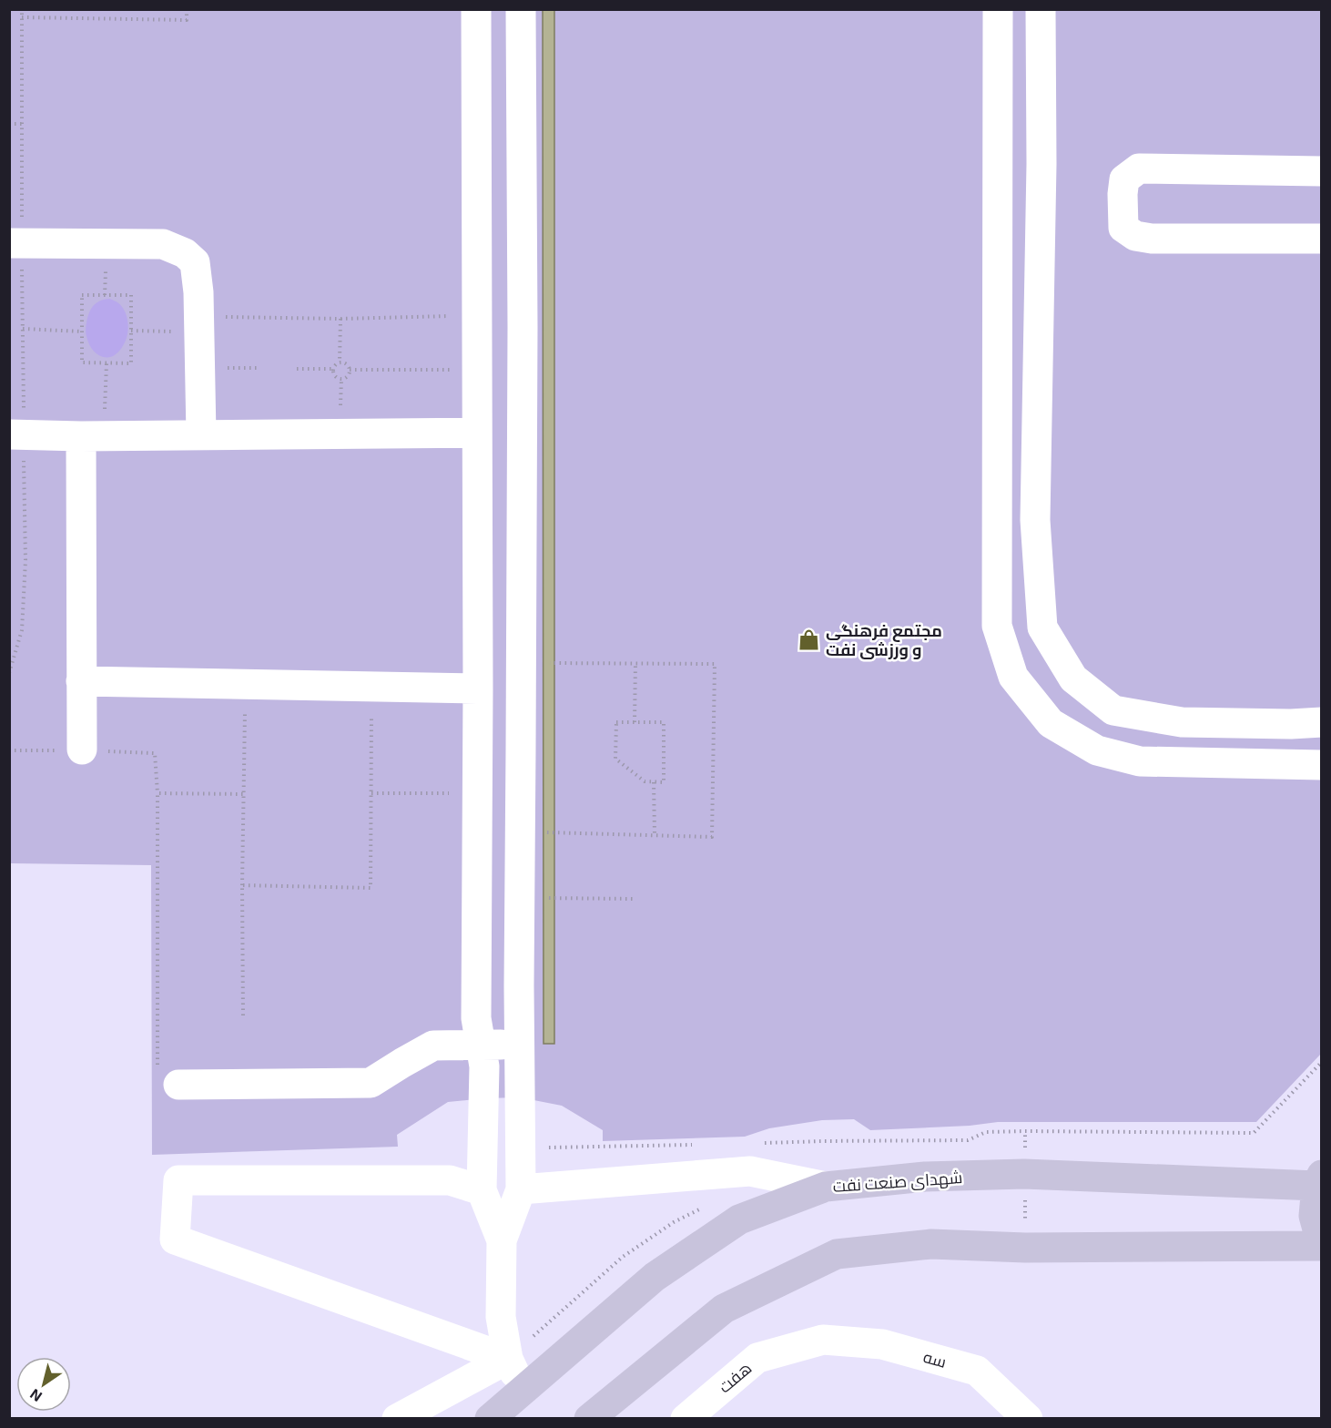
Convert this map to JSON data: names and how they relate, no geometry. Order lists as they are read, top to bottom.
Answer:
{
  "streets": {
    "main road": ["شهدای صنعت نفت"],
    "street": ["سه", "هفت"]
  },
  "crossings": [
    ["سه", "هفت"]
  ],
  "places": {
    "shop": ["مجتمع فرهنگى و ورزشى نفت"]
  },
  "north": "bottom left"
}
